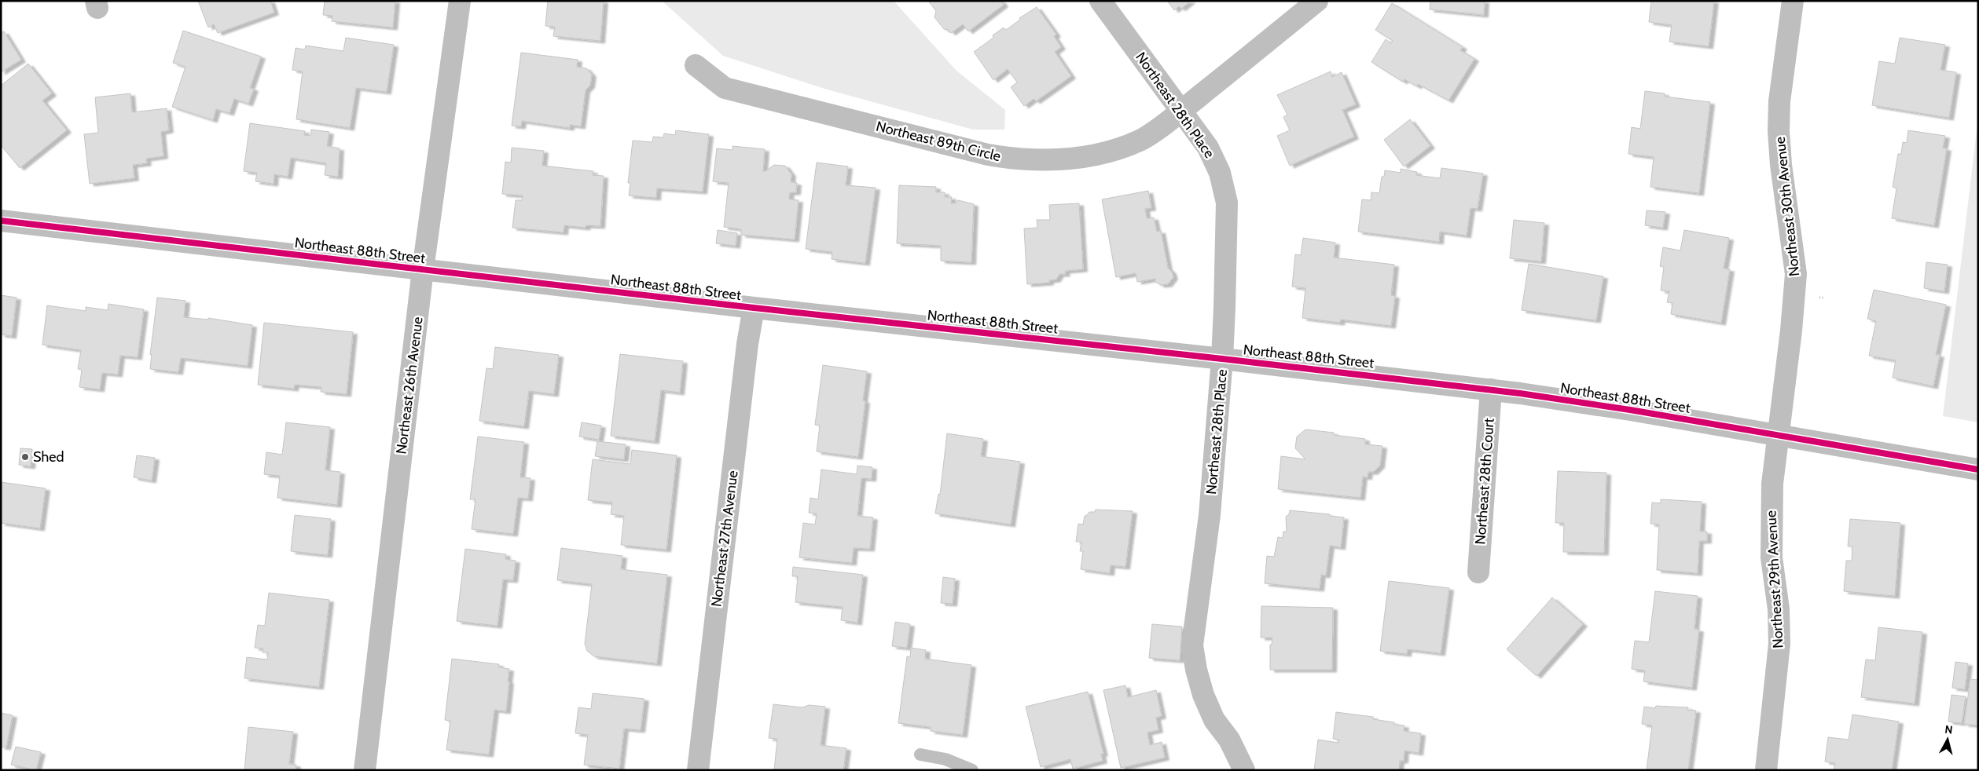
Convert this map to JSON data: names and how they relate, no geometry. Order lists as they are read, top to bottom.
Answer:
{
  "streets": {
    "street": [
      "Northeast 28th Place",
      "Northeast 89th Circle",
      "Northeast 30th Avenue",
      "Northeast 88th Street",
      "Northeast 26th Avenue",
      "Northeast 28th Court",
      "Northeast 27th Avenue",
      "Northeast 29th Avenue"
    ]
  },
  "crossings": [
    ["Northeast 28th Place", "Northeast 89th Circle"],
    ["Northeast 28th Place", "Northeast 88th Street"],
    ["Northeast 30th Avenue", "Northeast 88th Street"],
    ["Northeast 30th Avenue", "Northeast 29th Avenue"],
    ["Northeast 88th Street", "Northeast 26th Avenue"],
    ["Northeast 88th Street", "Northeast 28th Court"],
    ["Northeast 88th Street", "Northeast 27th Avenue"],
    ["Northeast 88th Street", "Northeast 29th Avenue"]
  ],
  "places": ["Shed"],
  "north": "top"
}
